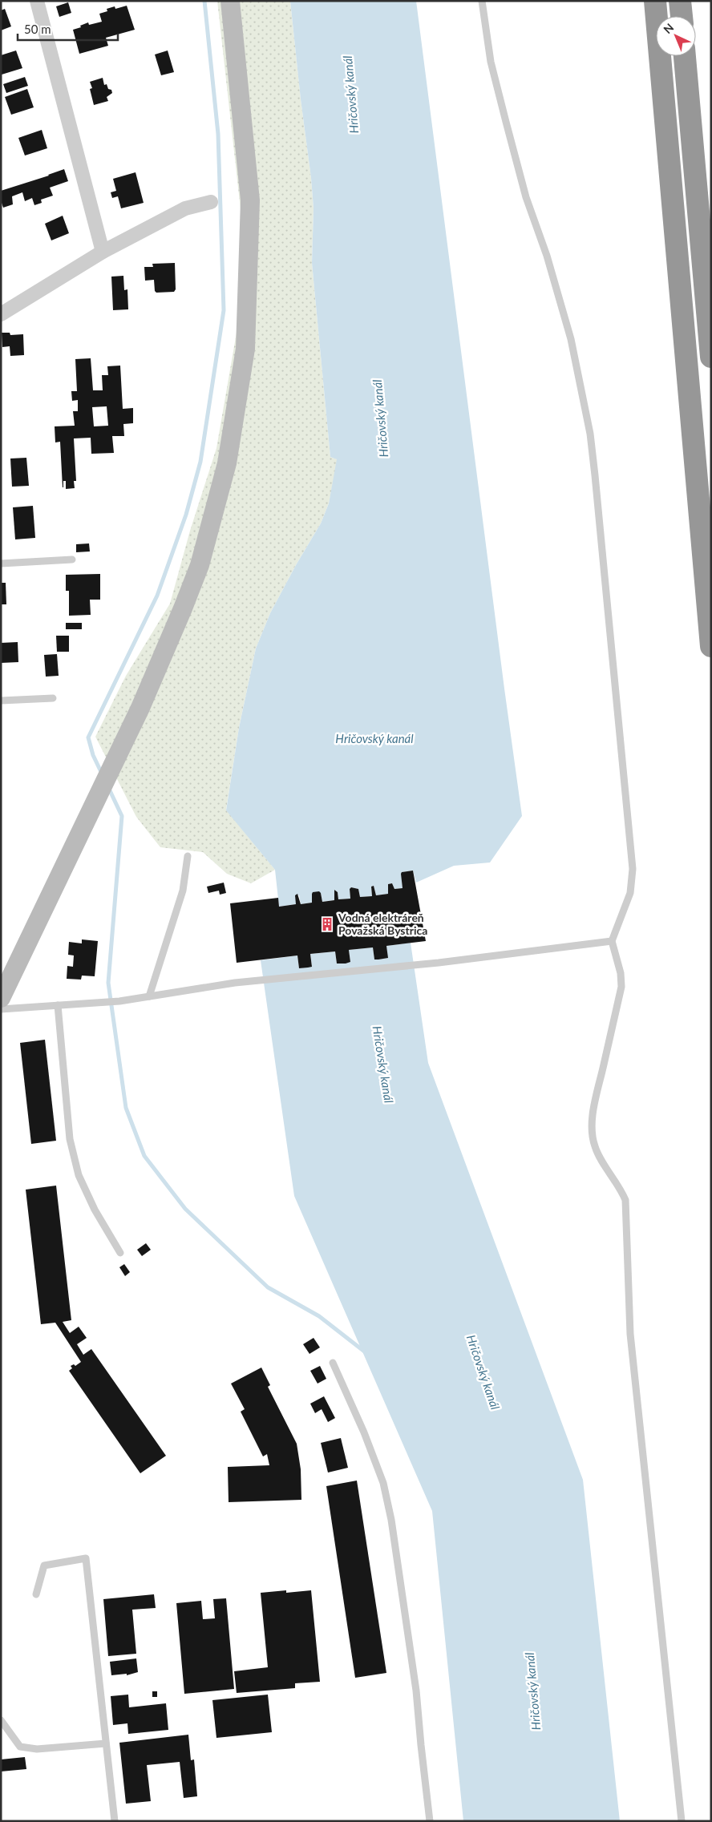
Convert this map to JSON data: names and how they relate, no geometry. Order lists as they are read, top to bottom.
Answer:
{
  "water": ["Hričovský kanál"],
  "places": {
    "building": ["Vodná elektráreň Považská Bystrica"]
  },
  "scale_bar": "50 m",
  "north": "top left"
}
